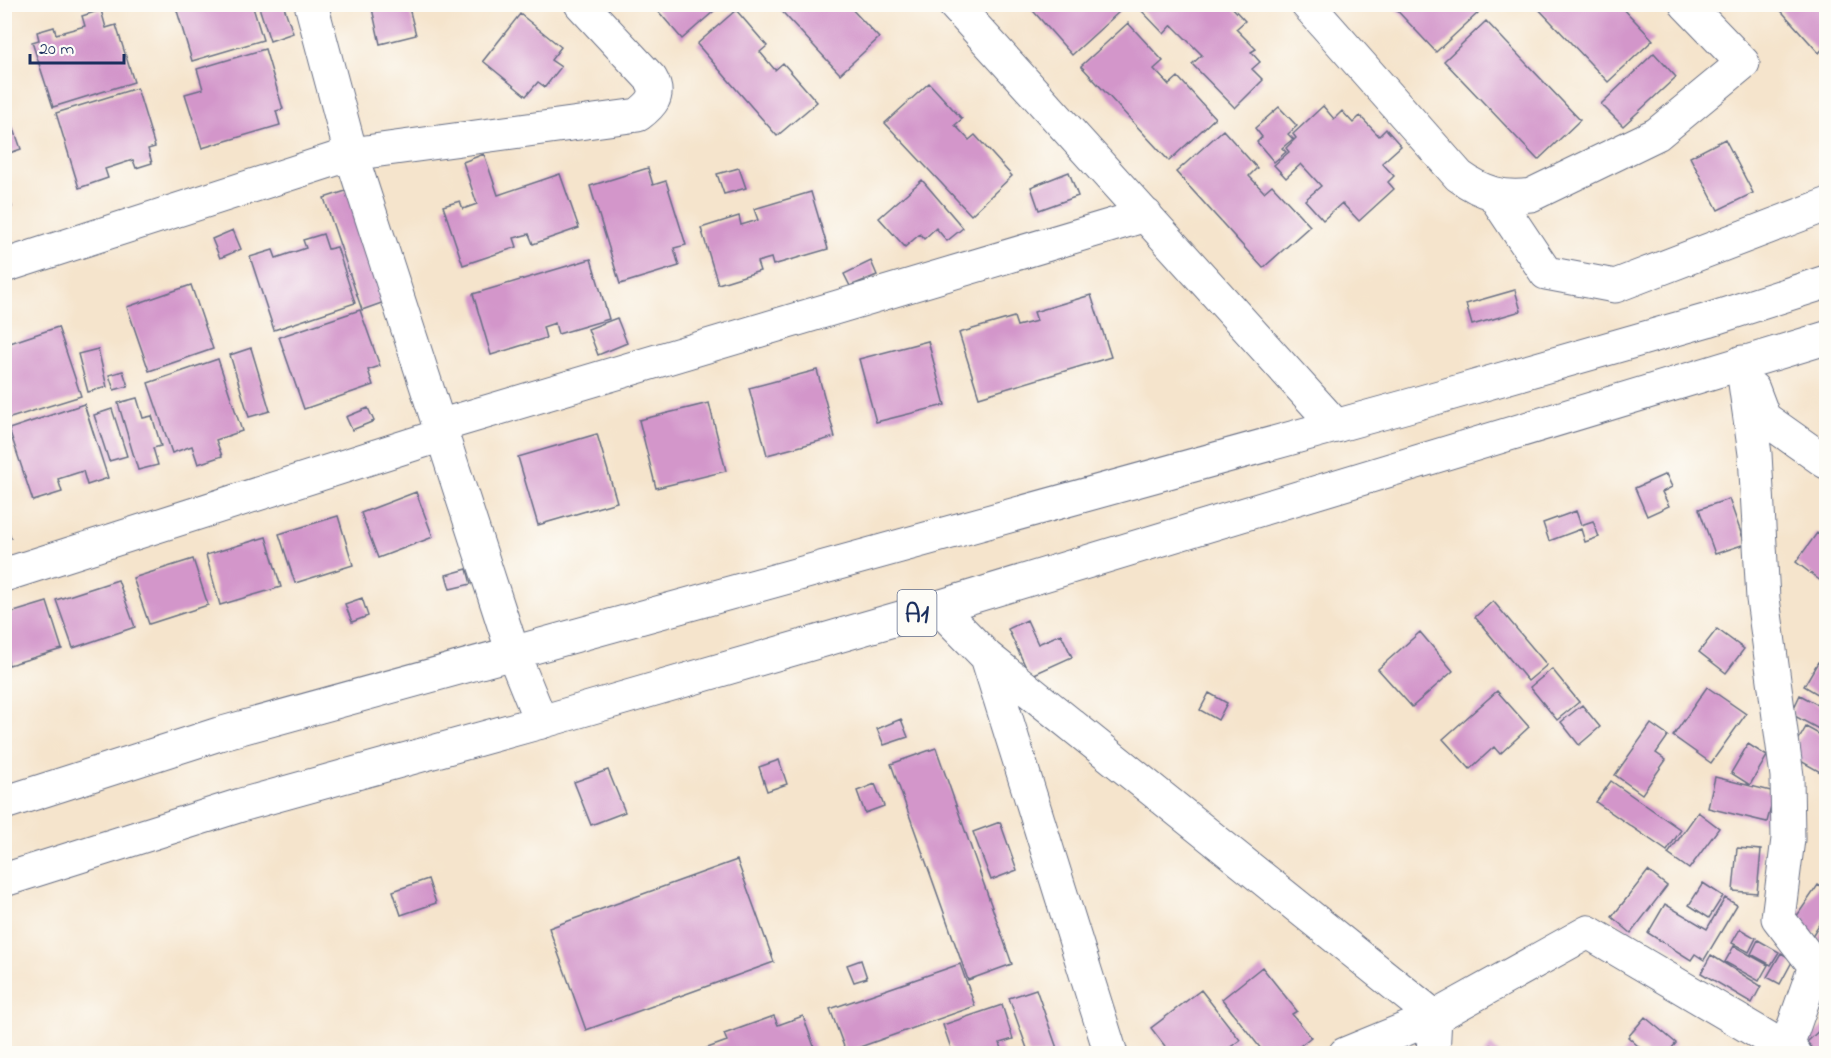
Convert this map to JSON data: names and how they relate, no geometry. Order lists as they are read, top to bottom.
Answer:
{
  "streets": {
    "main road": ["A1"]
  },
  "scale_bar": "20 m"
}
